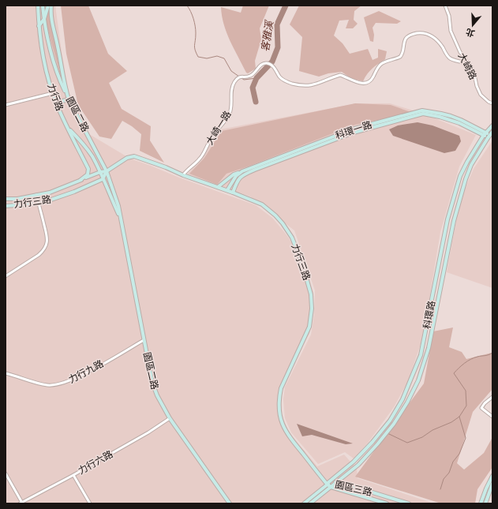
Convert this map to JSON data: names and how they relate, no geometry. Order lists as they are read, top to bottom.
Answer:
{
  "streets": {
    "street": [
      "大崎路",
      "力行路",
      "園區二路",
      "大崎一路",
      "科環一路",
      "力行三路",
      "科環路",
      "力行九路",
      "力行六路",
      "園區三路"
    ]
  },
  "crossings": [
    ["大崎路", "大崎一路"],
    ["力行路", "園區二路"],
    ["力行路", "力行三路"],
    ["園區二路", "力行三路"],
    ["園區二路", "力行九路"],
    ["園區二路", "力行六路"],
    ["大崎一路", "力行三路"],
    ["科環一路", "力行三路"],
    ["科環一路", "科環路"],
    ["力行三路", "科環路"],
    ["力行三路", "園區三路"],
    ["科環路", "園區三路"]
  ],
  "water": ["客雅溪"],
  "north": "bottom"
}
